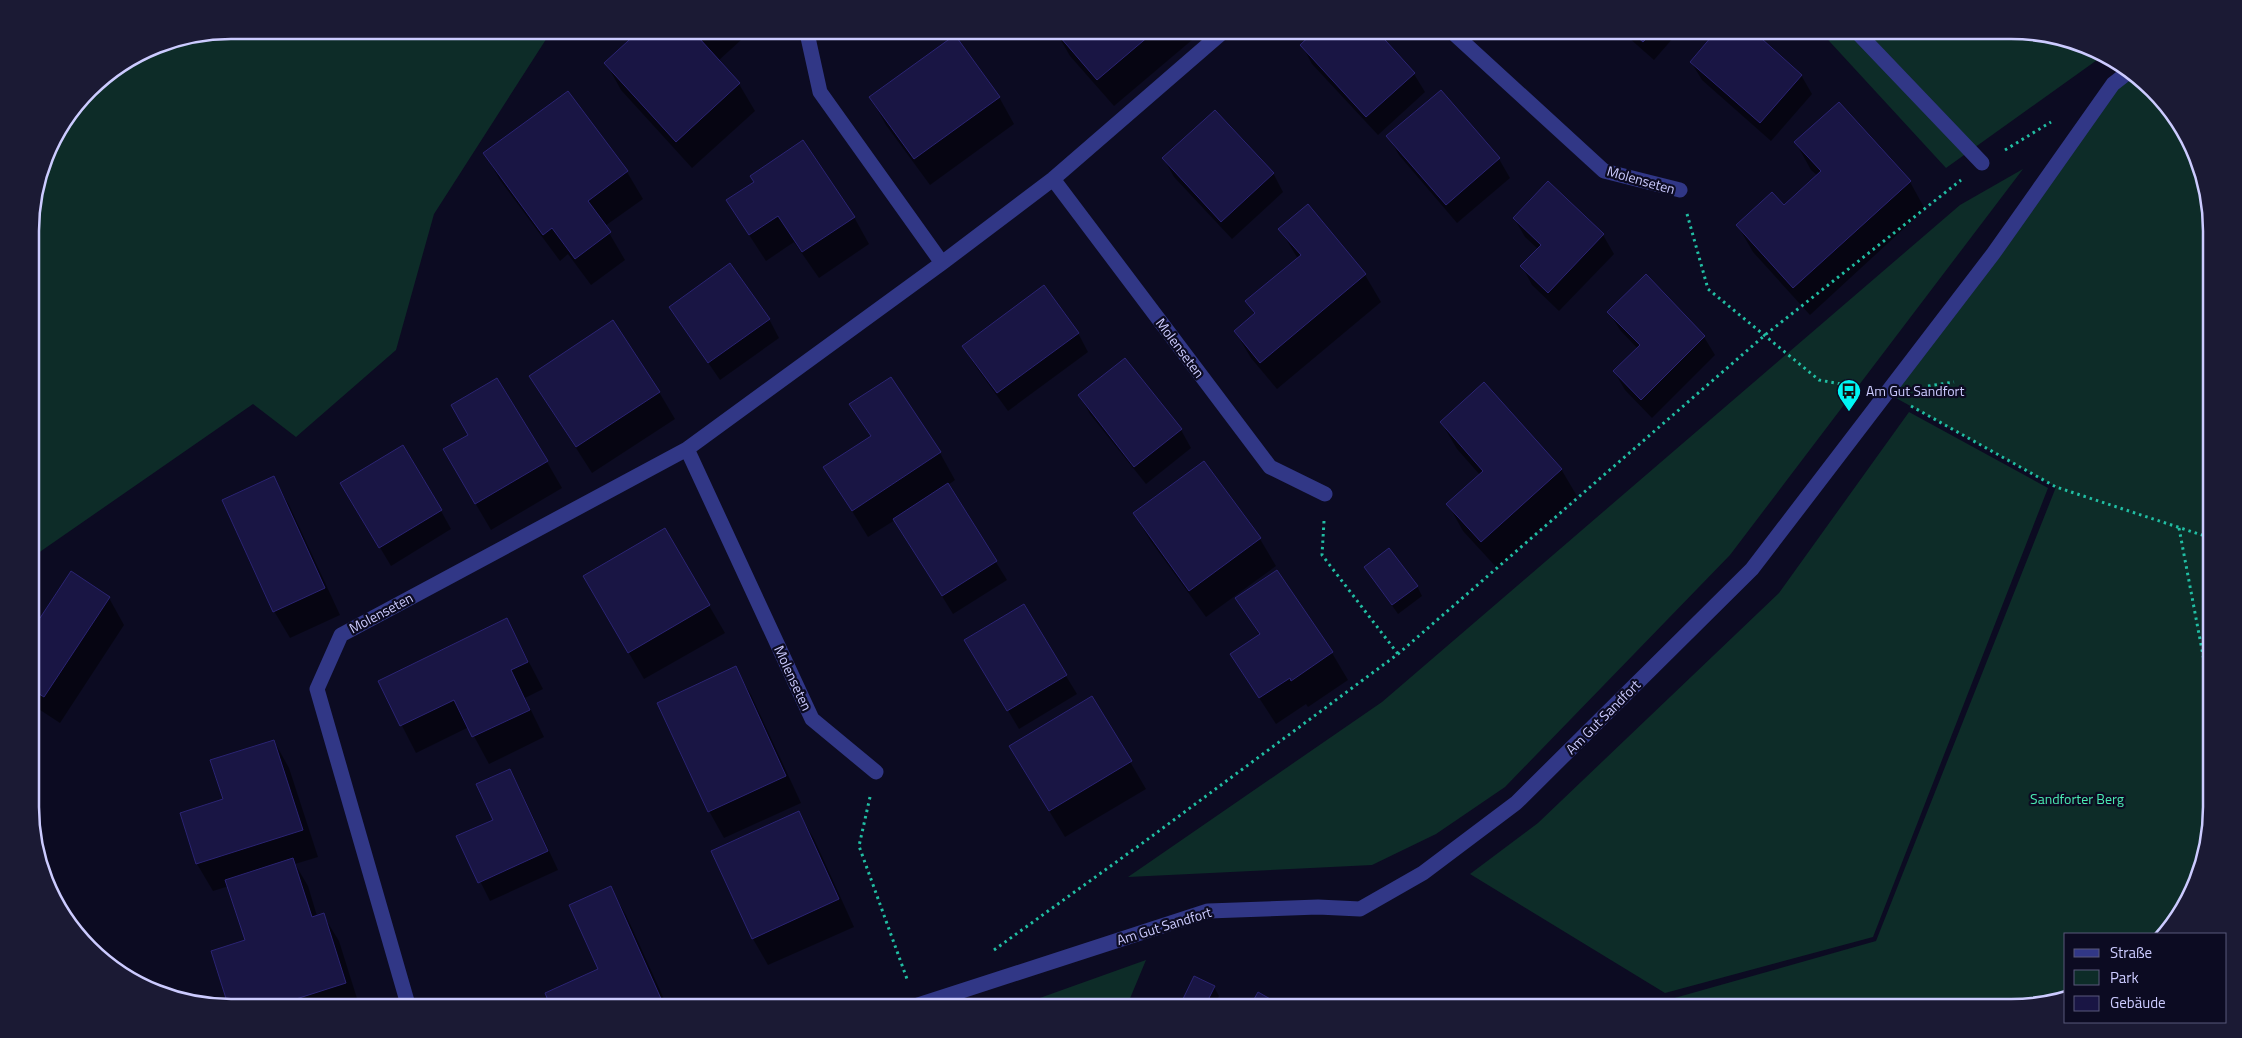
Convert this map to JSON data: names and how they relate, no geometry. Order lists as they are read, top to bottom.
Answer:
{
  "streets": {
    "street": ["Molenseten", "Am Gut Sandfort"]
  },
  "crossings": [
    ["Molenseten", "Am Gut Sandfort"]
  ],
  "parks": ["Sandforter Berg"],
  "places": {
    "bus stop": ["Am Gut Sandfort"]
  },
  "legend": ["Straße", "Park", "Gebäude"]
}
